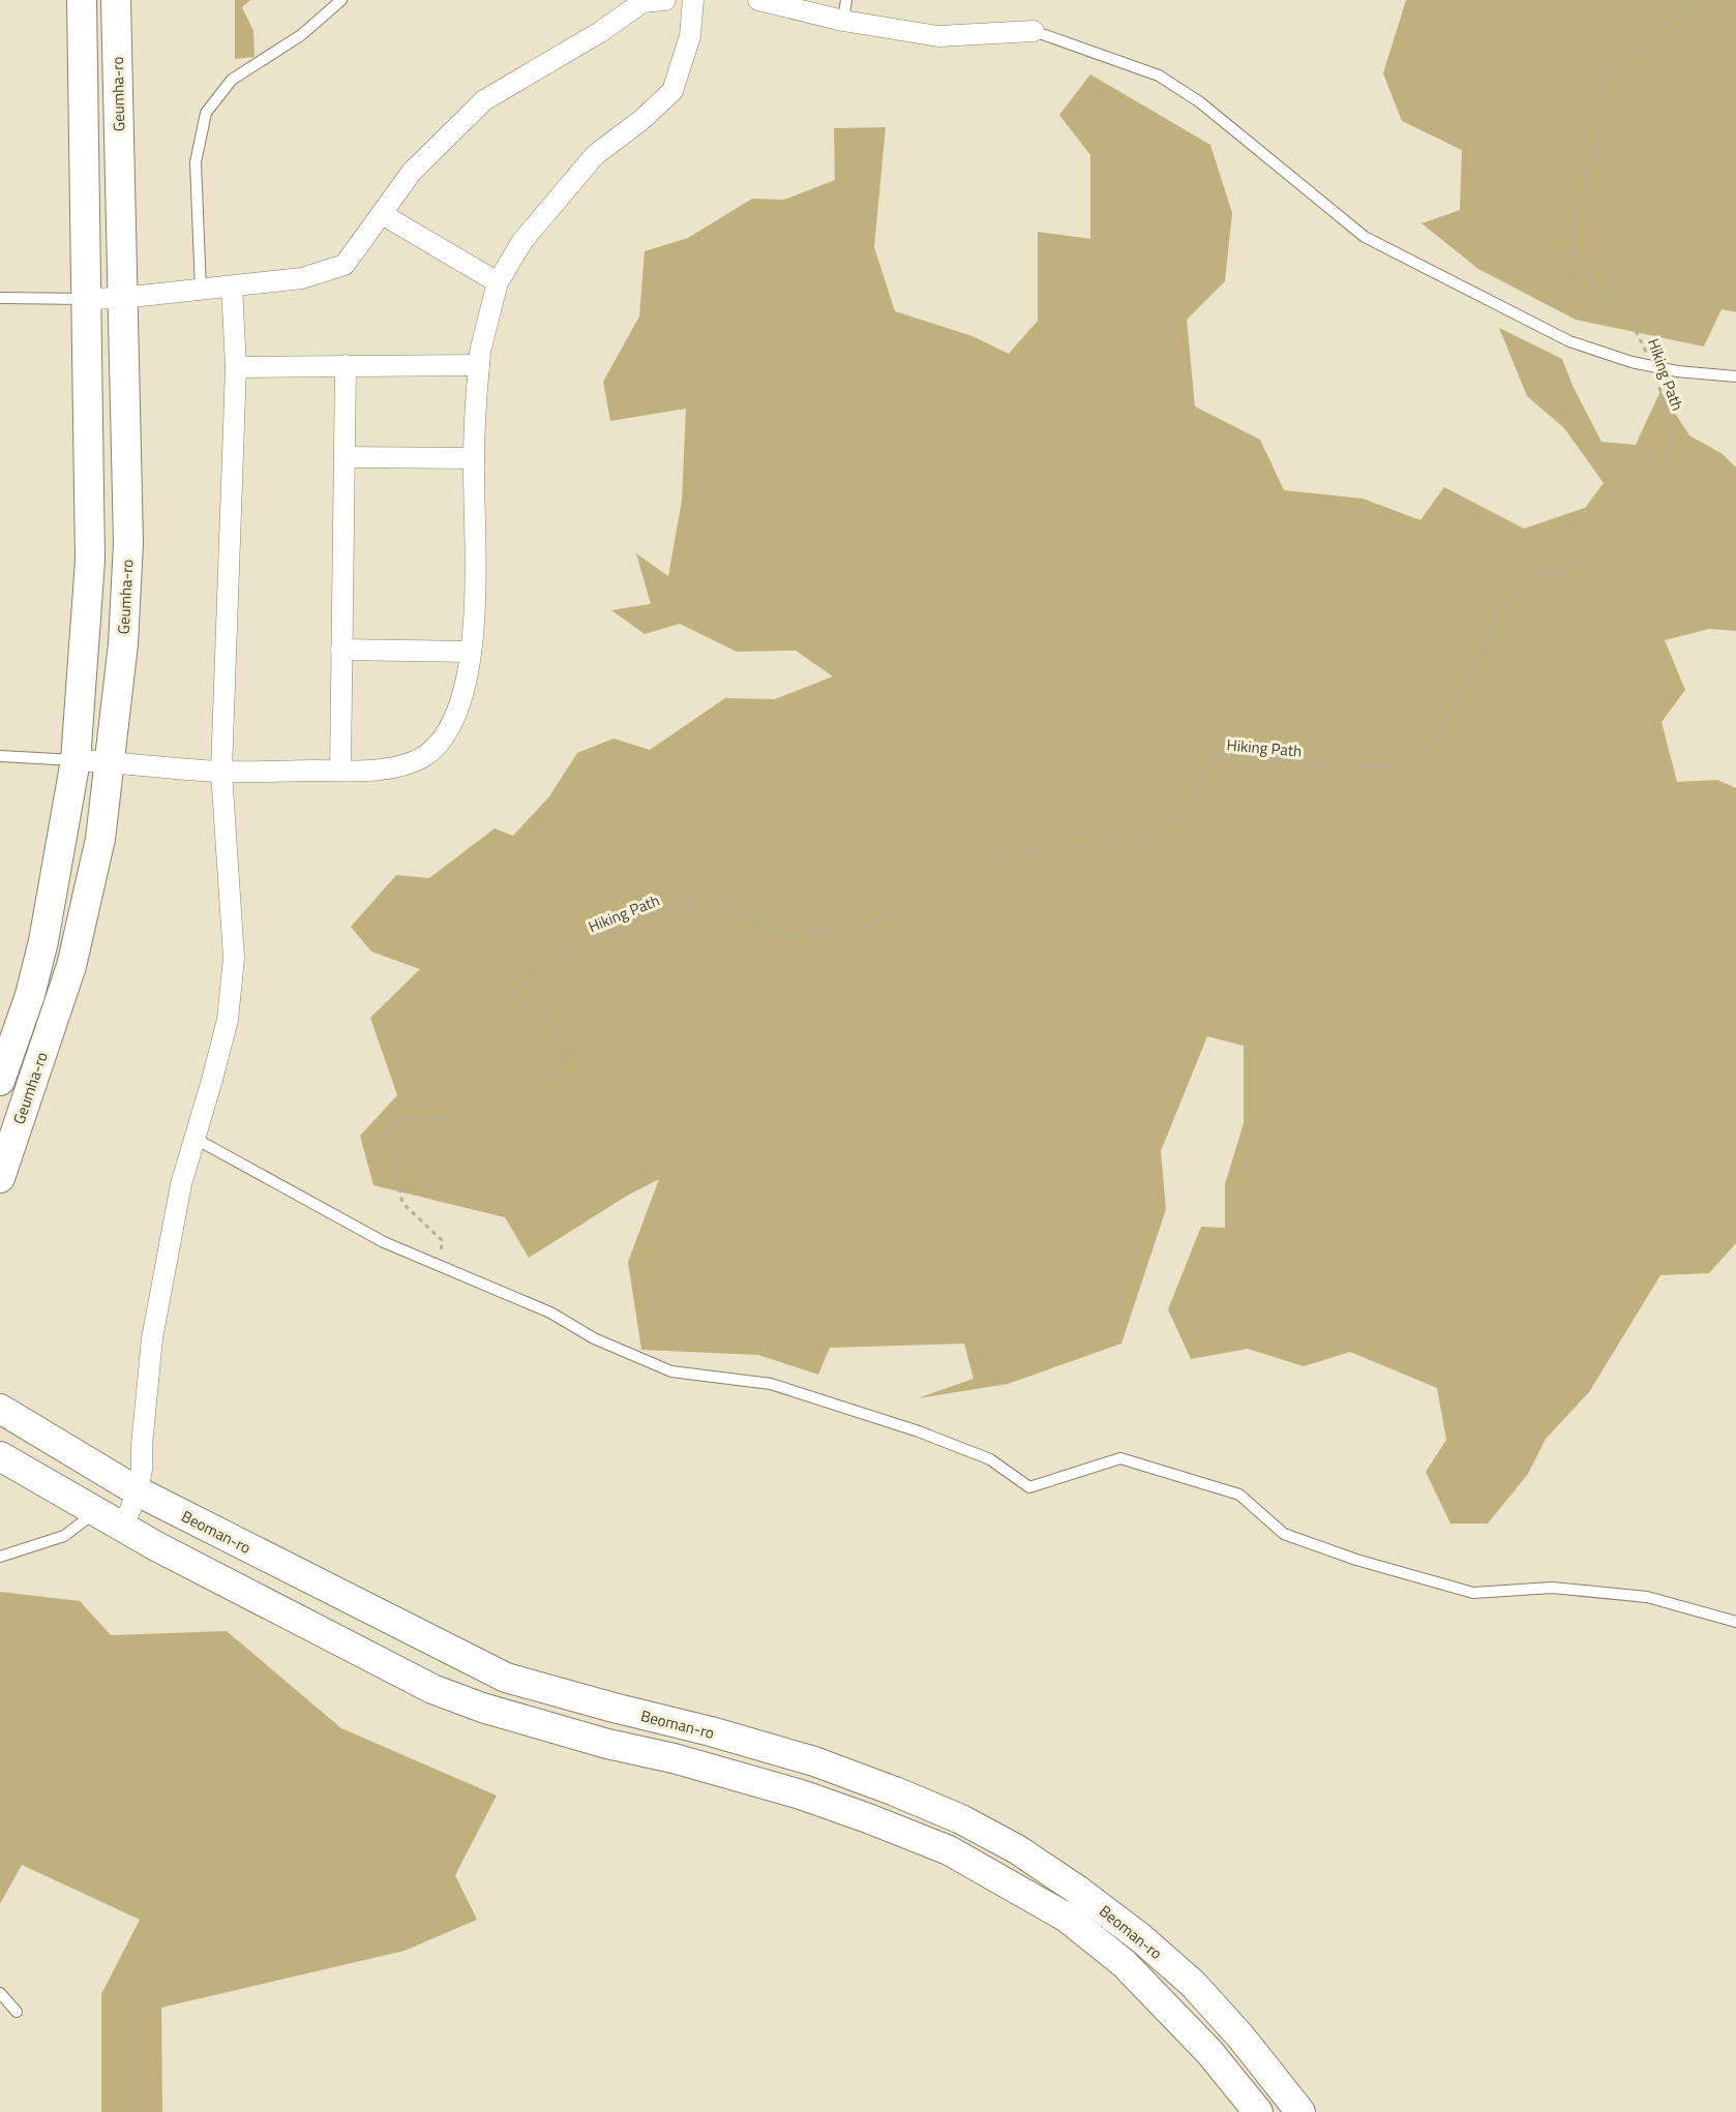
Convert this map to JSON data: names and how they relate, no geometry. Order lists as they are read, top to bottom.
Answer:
{
  "streets": {
    "main road": ["Geumha-ro", "Beoman-ro"],
    "path": ["Hiking Path"]
  }
}
